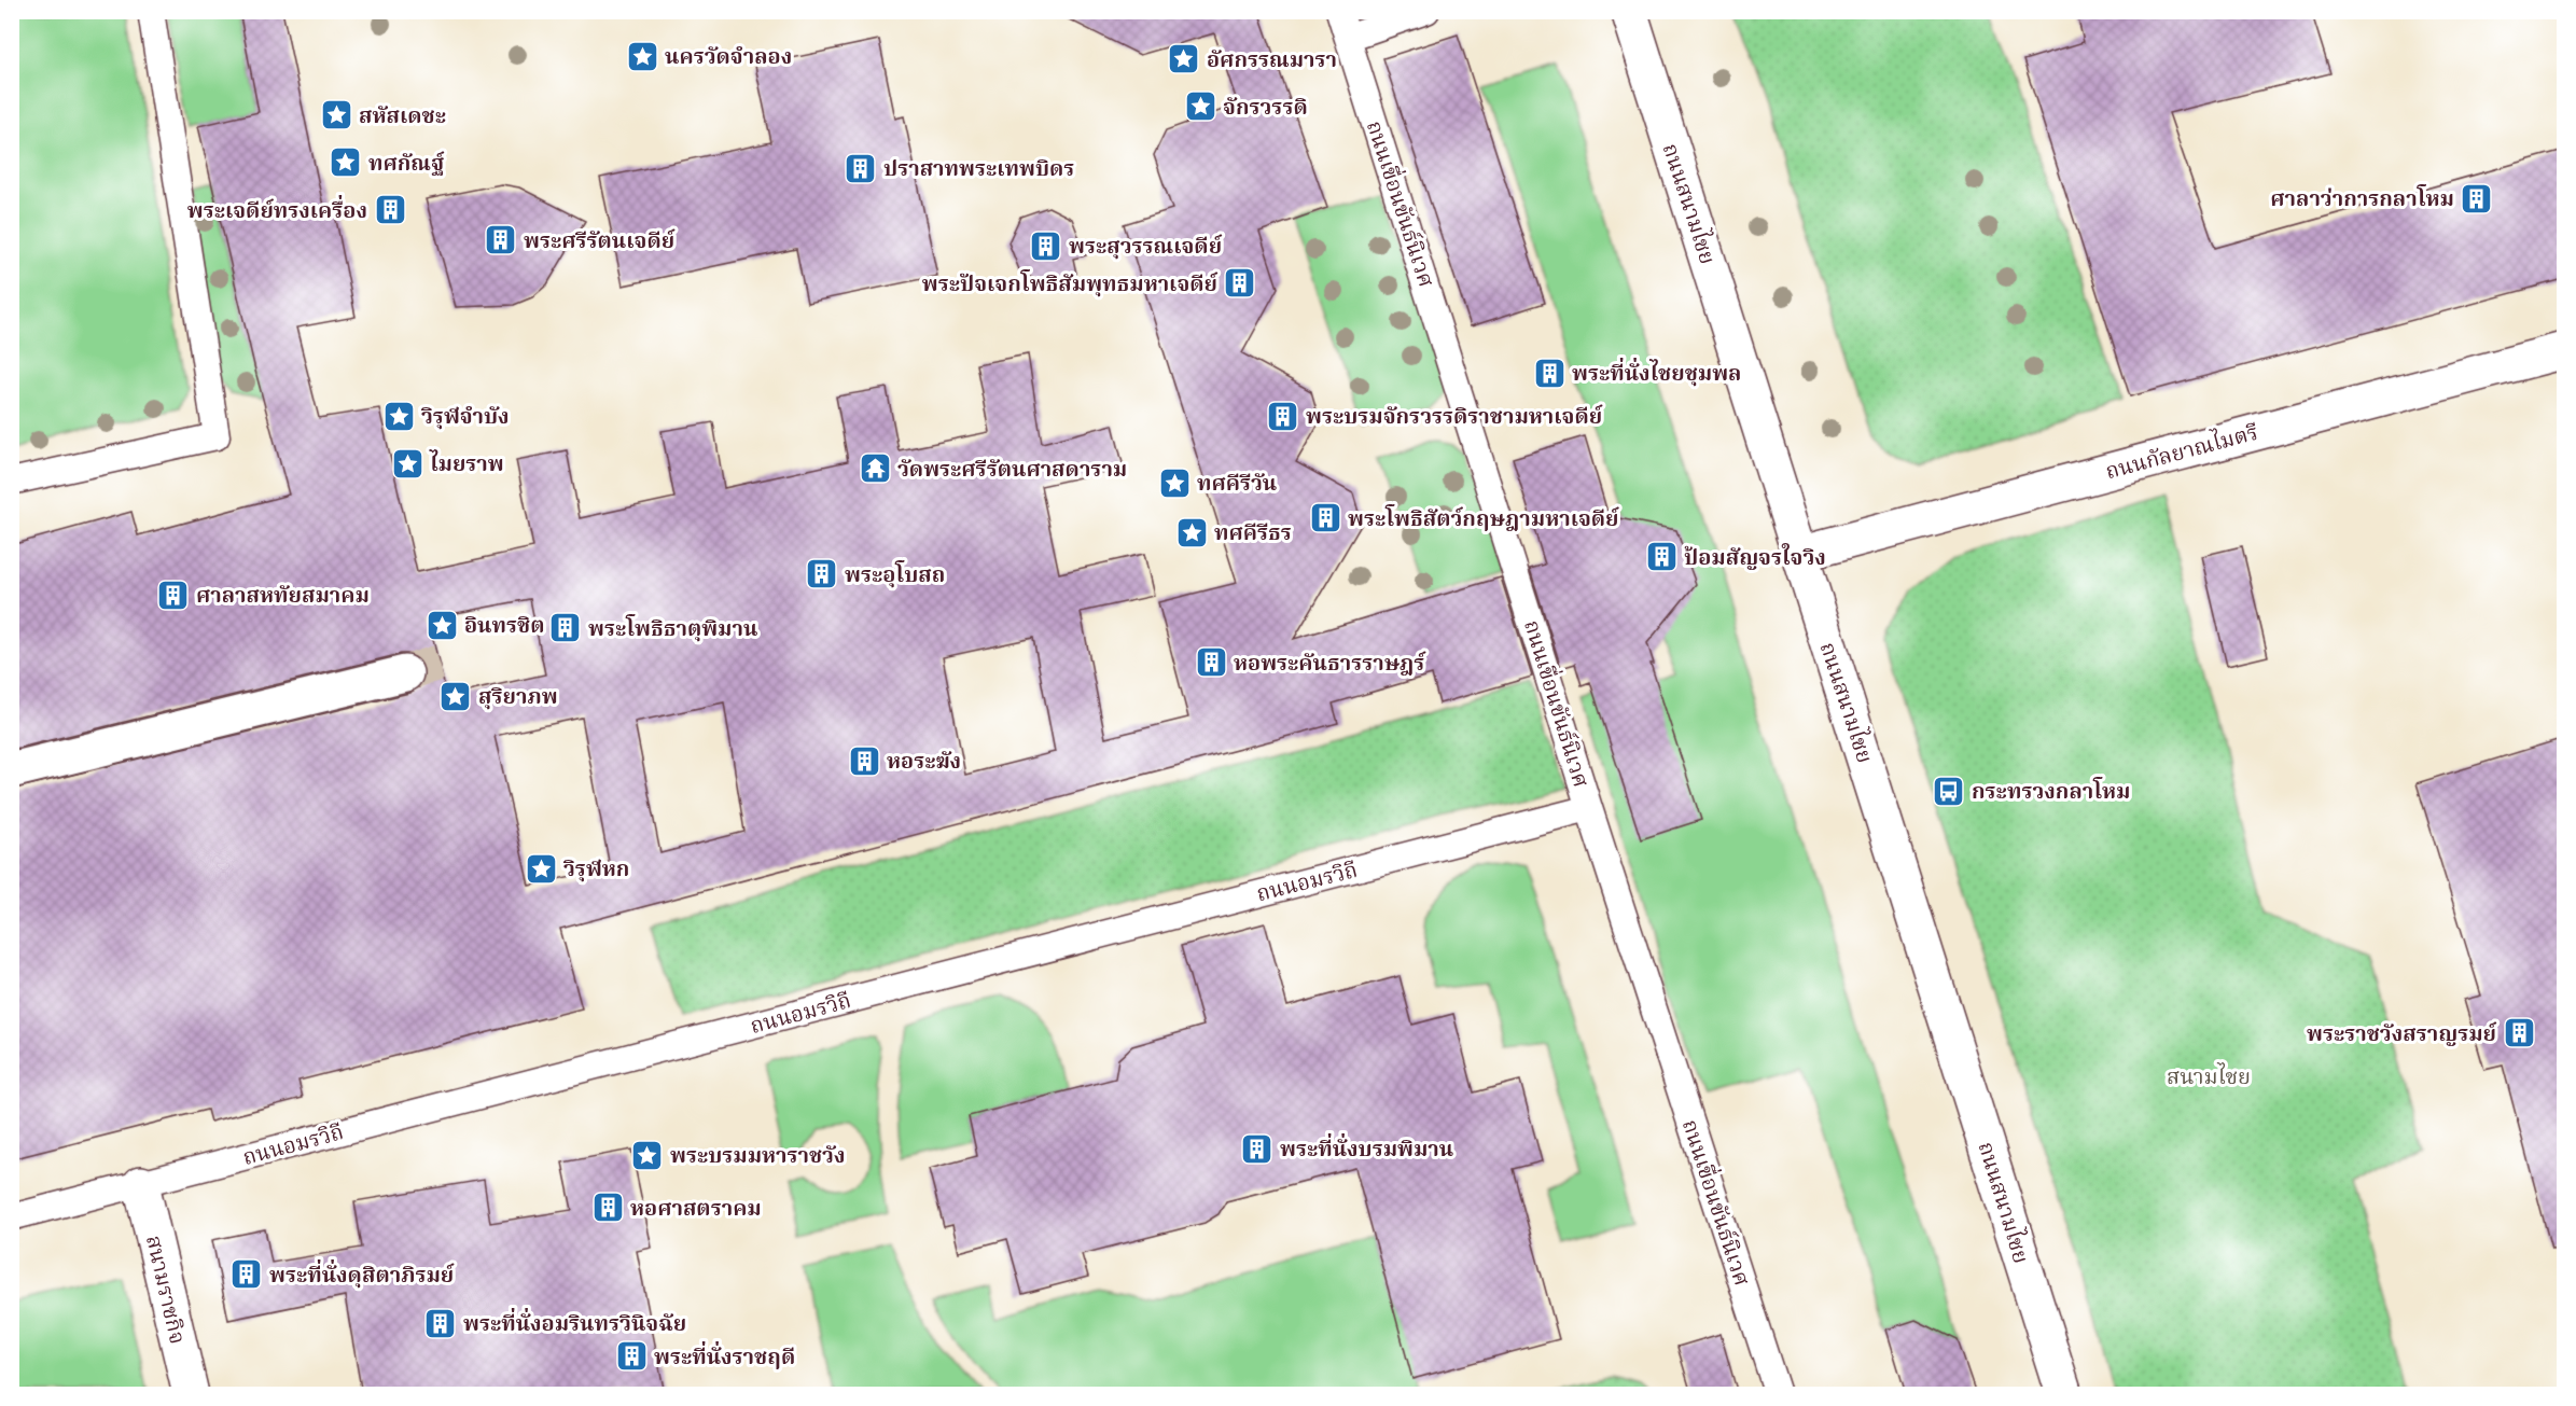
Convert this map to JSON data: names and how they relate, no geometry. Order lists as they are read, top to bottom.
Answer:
{
  "streets": {
    "main road": ["ถนนสนามไชย", "ถนนกัลยาณไมตรี", "สนามราชกิจ"],
    "lane": ["ถนนเขื่อนขันธ์นิเวศ", "ถนนอมรวิถี"]
  },
  "crossings": [
    ["ถนนเขื่อนขันธ์นิเวศ", "ถนนอมรวิถี"],
    ["ถนนสนามไชย", "ถนนกัลยาณไมตรี"],
    ["ถนนอมรวิถี", "สนามราชกิจ"]
  ],
  "parks": ["สนามไชย"],
  "places": {
    "place": [
      "นครวัดจำลอง",
      "อัศกรรณมารา",
      "จักรวรรดิ",
      "สหัสเดชะ",
      "ทศกัณฐ์",
      "วิรุฬจำบัง",
      "ไมยราพ",
      "ทศคีรีวัน",
      "ทศคีรีธร",
      "อินทรชิต",
      "สุริยาภพ",
      "วิรุฬหก",
      "พระบรมมหาราชวัง"
    ],
    "building": [
      "ปราสาทพระเทพบิดร",
      "ศาลาว่าการกลาโหม",
      "พระเจดีย์ทรงเครื่อง",
      "พระศรีรัตนเจดีย์",
      "พระสุวรรณเจดีย์",
      "พระปัจเจกโพธิสัมพุทธมหาเจดีย์",
      "พระที่นั่งไชยชุมพล",
      "พระบรมจักรวรรดิราชามหาเจดีย์",
      "พระโพธิสัตว์กฤษฎามหาเจดีย์",
      "ป้อมสัญจรใจวิง",
      "พระอุโบสถ",
      "ศาลาสหทัยสมาคม",
      "พระโพธิธาตุพิมาน",
      "หอพระคันธารราษฎร์",
      "หอระฆัง",
      "พระราชวังสราญรมย์",
      "พระที่นั่งบรมพิมาน",
      "หอศาสตราคม",
      "พระที่นั่งดุสิตาภิรมย์",
      "พระที่นั่งอมรินทรวินิจฉัย",
      "พระที่นั่งราชฤดี"
    ],
    "temple": ["วัดพระศรีรัตนศาสดาราม"],
    "bus stop": ["กระทรวงกลาโหม"]
  }
}
